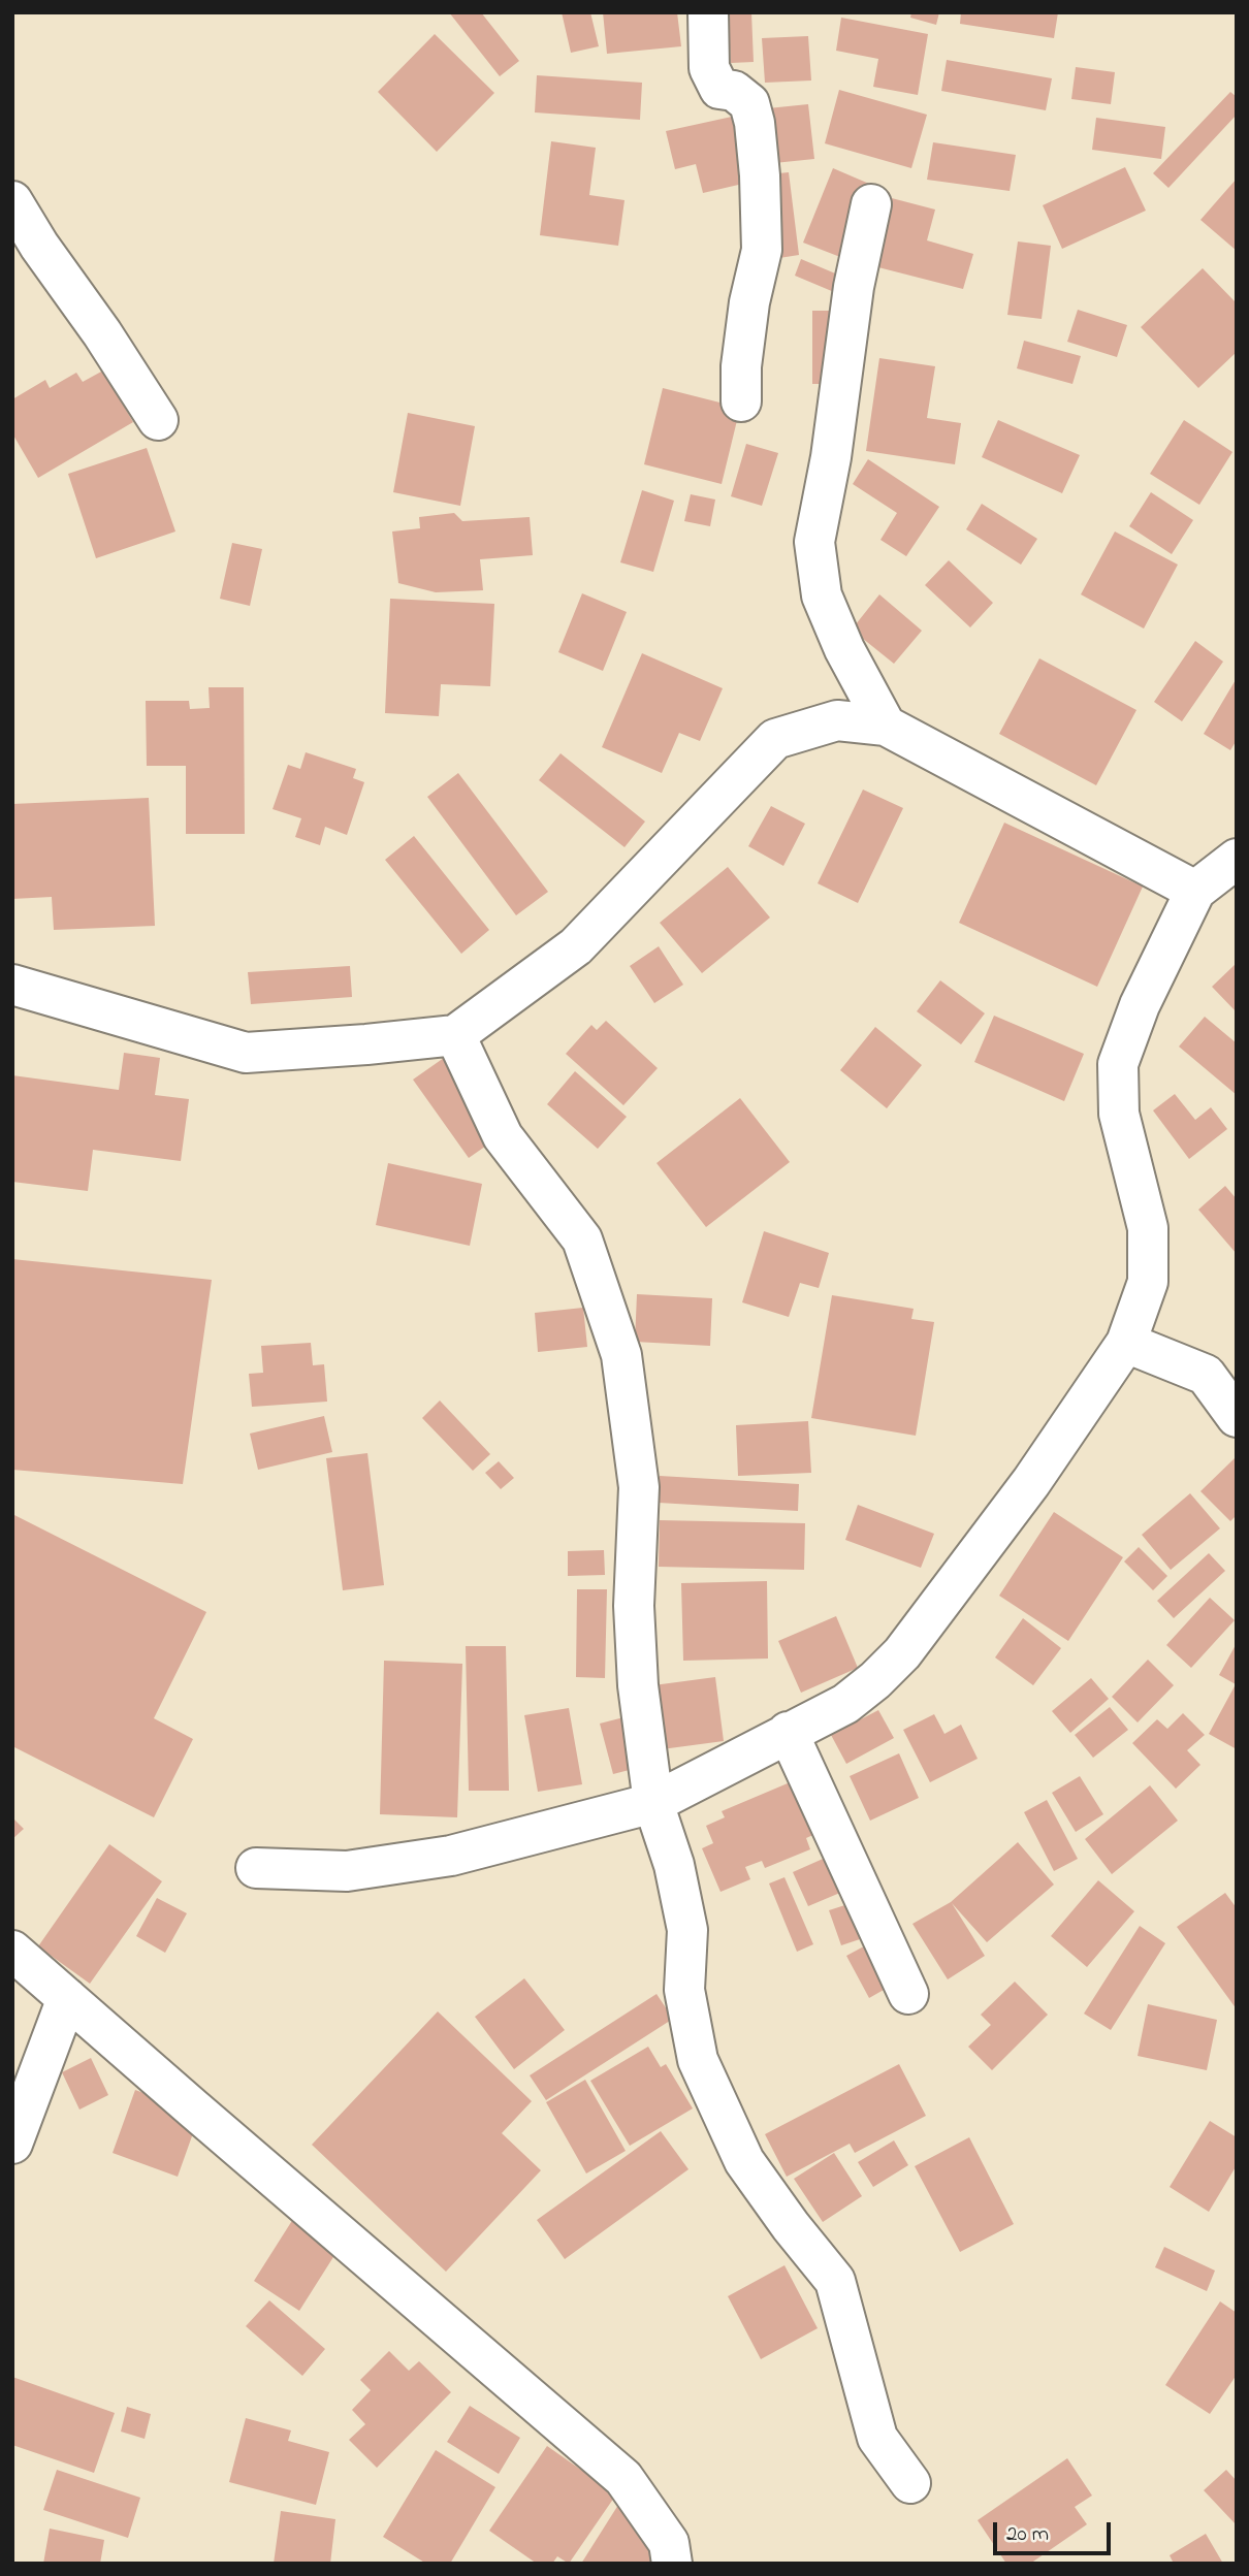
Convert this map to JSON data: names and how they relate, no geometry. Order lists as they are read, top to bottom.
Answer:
{
  "scale_bar": "20 m"
}
